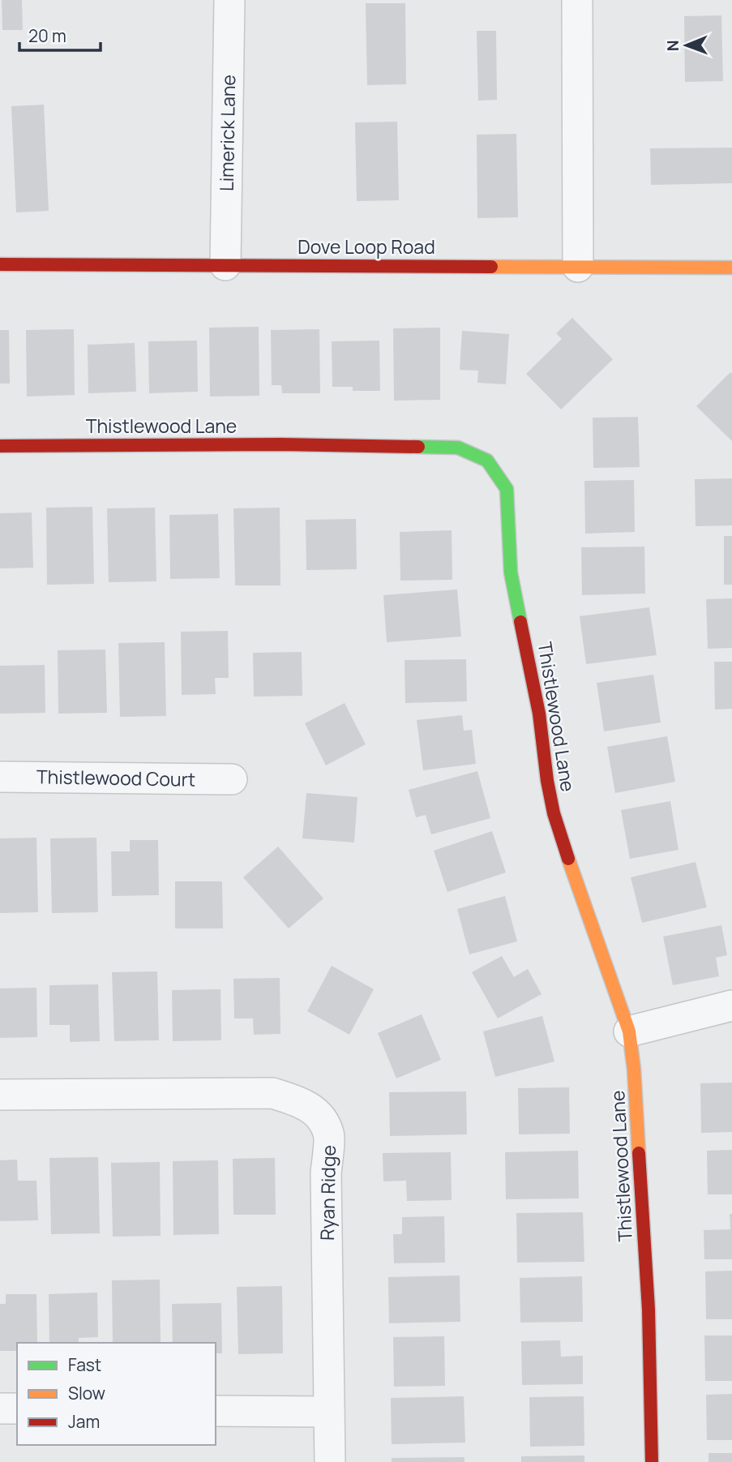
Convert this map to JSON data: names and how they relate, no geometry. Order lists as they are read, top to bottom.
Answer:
{
  "streets": {
    "street": [
      "Limerick Lane",
      "Dove Loop Road",
      "Thistlewood Lane",
      "Thistlewood Court",
      "Ryan Ridge"
    ]
  },
  "crossings": [
    ["Limerick Lane", "Dove Loop Road"]
  ],
  "legend": ["Fast", "Slow", "Jam"],
  "scale_bar": "20 m",
  "north": "left"
}
